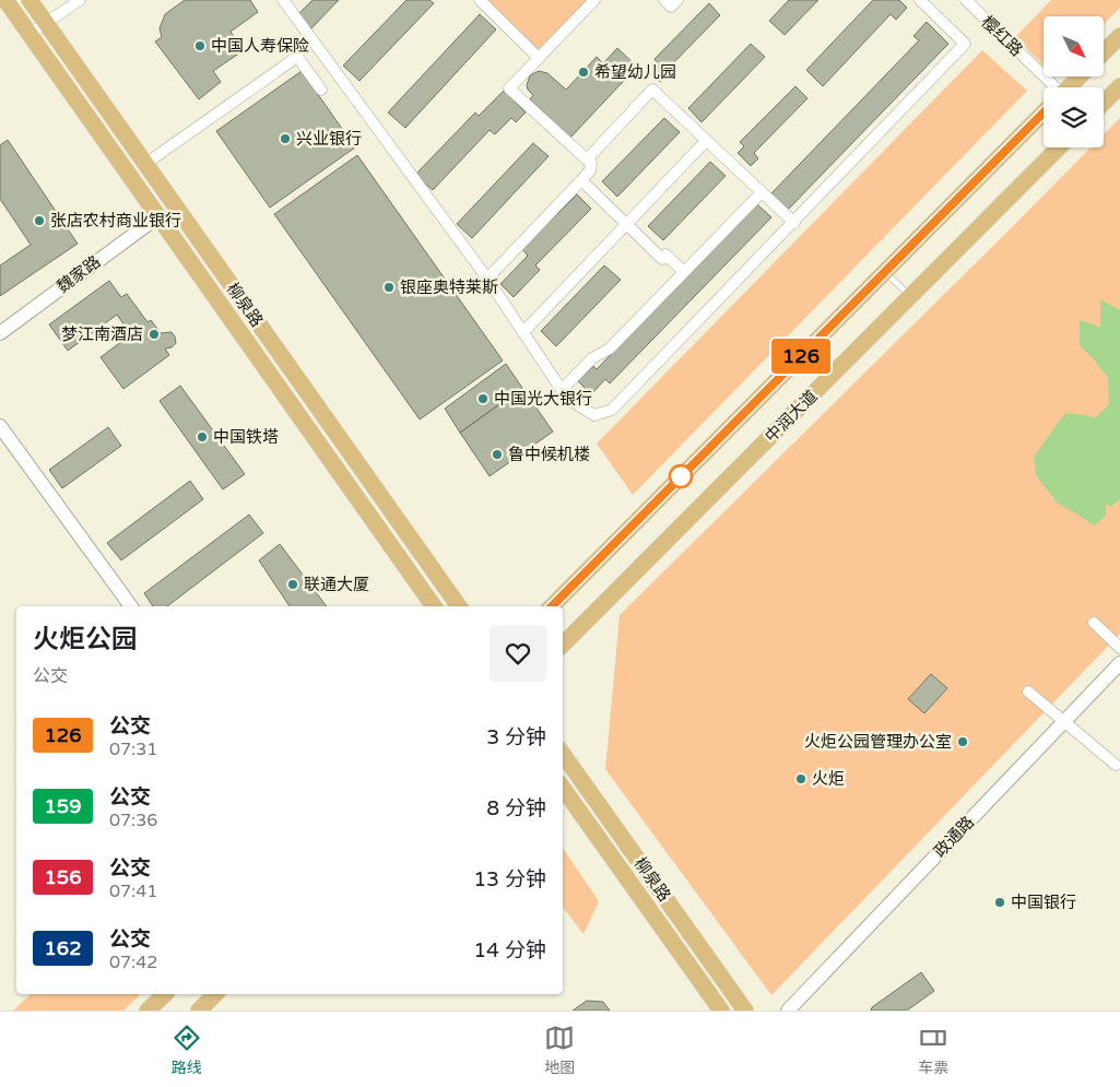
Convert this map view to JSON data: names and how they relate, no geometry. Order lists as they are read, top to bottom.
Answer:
{
  "streets": {
    "main road": ["柳泉路", "中润大道"],
    "street": ["樱红路", "魏家路", "政通路"]
  },
  "crossings": [
    ["魏家路", "柳泉路"]
  ],
  "places": [
    "中国人寿保险",
    "希望幼儿园",
    "兴业银行",
    "张店农村商业银行",
    "银座奥特莱斯",
    "梦江南酒店",
    "中国光大银行",
    "中国铁塔",
    "鲁中候机楼",
    "联通大厦",
    "火炬公园管理办公室",
    "火炬",
    "中国银行"
  ],
  "lines": ["bus line 126"],
  "north": "bottom right",
  "page": {
    "on_map": "126",
    "heading": ["火炬公园", "公交"],
    "list": [
      {
        "mark": "126",
        "name": "公交",
        "note": "07:31",
        "value": "3 分钟"
      },
      {
        "mark": "159",
        "name": "公交",
        "note": "07:36",
        "value": "8 分钟"
      },
      {
        "mark": "156",
        "name": "公交",
        "note": "07:41",
        "value": "13 分钟"
      },
      {
        "mark": "162",
        "name": "公交",
        "note": "07:42",
        "value": "14 分钟"
      }
    ],
    "tabs": ["路线", "地图", "车票"]
  }
}
